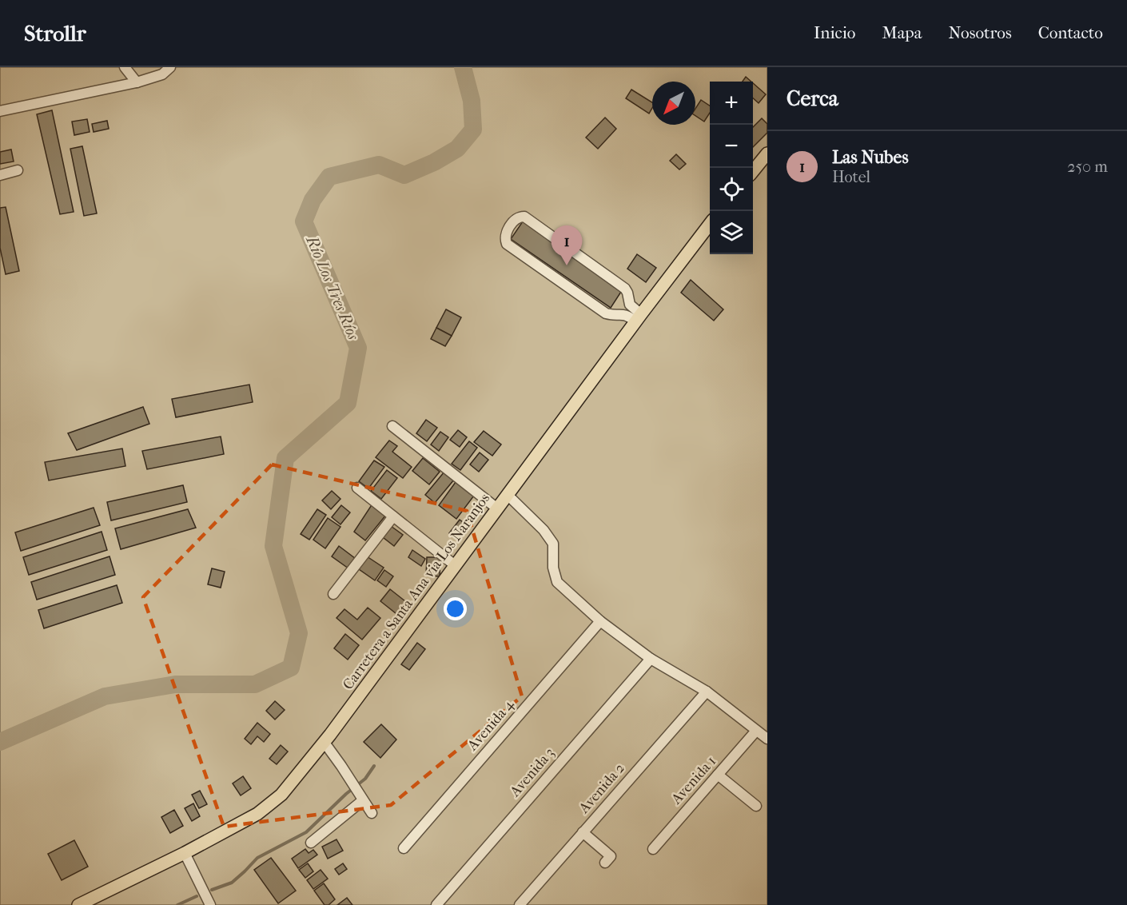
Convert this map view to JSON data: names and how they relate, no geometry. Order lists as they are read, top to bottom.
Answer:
{
  "streets": {
    "main road": ["Carretera a Santa Ana via Los Naranjos"],
    "street": [
      "Avenida 4",
      "Avenida 3",
      "Avenida 1",
      "Avenida 2"
    ]
  },
  "water": ["Río Los Tres Ríos"],
  "north": "bottom left",
  "page": {
    "header": "Strollr",
    "nav": [
      "Inicio",
      "Mapa",
      "Nosotros",
      "Contacto"
    ],
    "heading": "Cerca",
    "map_buttons": ["+", "−"],
    "list": [
      {
        "mark": "1",
        "name": "Las Nubes",
        "note": "Hotel",
        "value": "250 m"
      }
    ],
    "pins": "1"
  }
}
